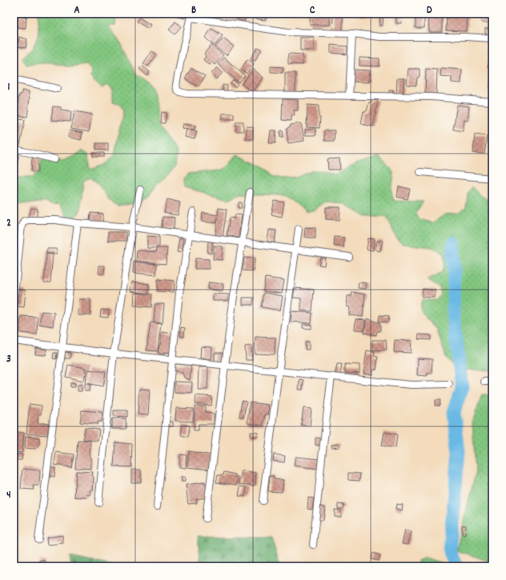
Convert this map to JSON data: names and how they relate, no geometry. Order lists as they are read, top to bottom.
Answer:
{
  "grid": {
    "columns": [
      "A",
      "B",
      "C",
      "D"
    ],
    "rows": [
      "1",
      "2",
      "3",
      "4"
    ]
  }
}
